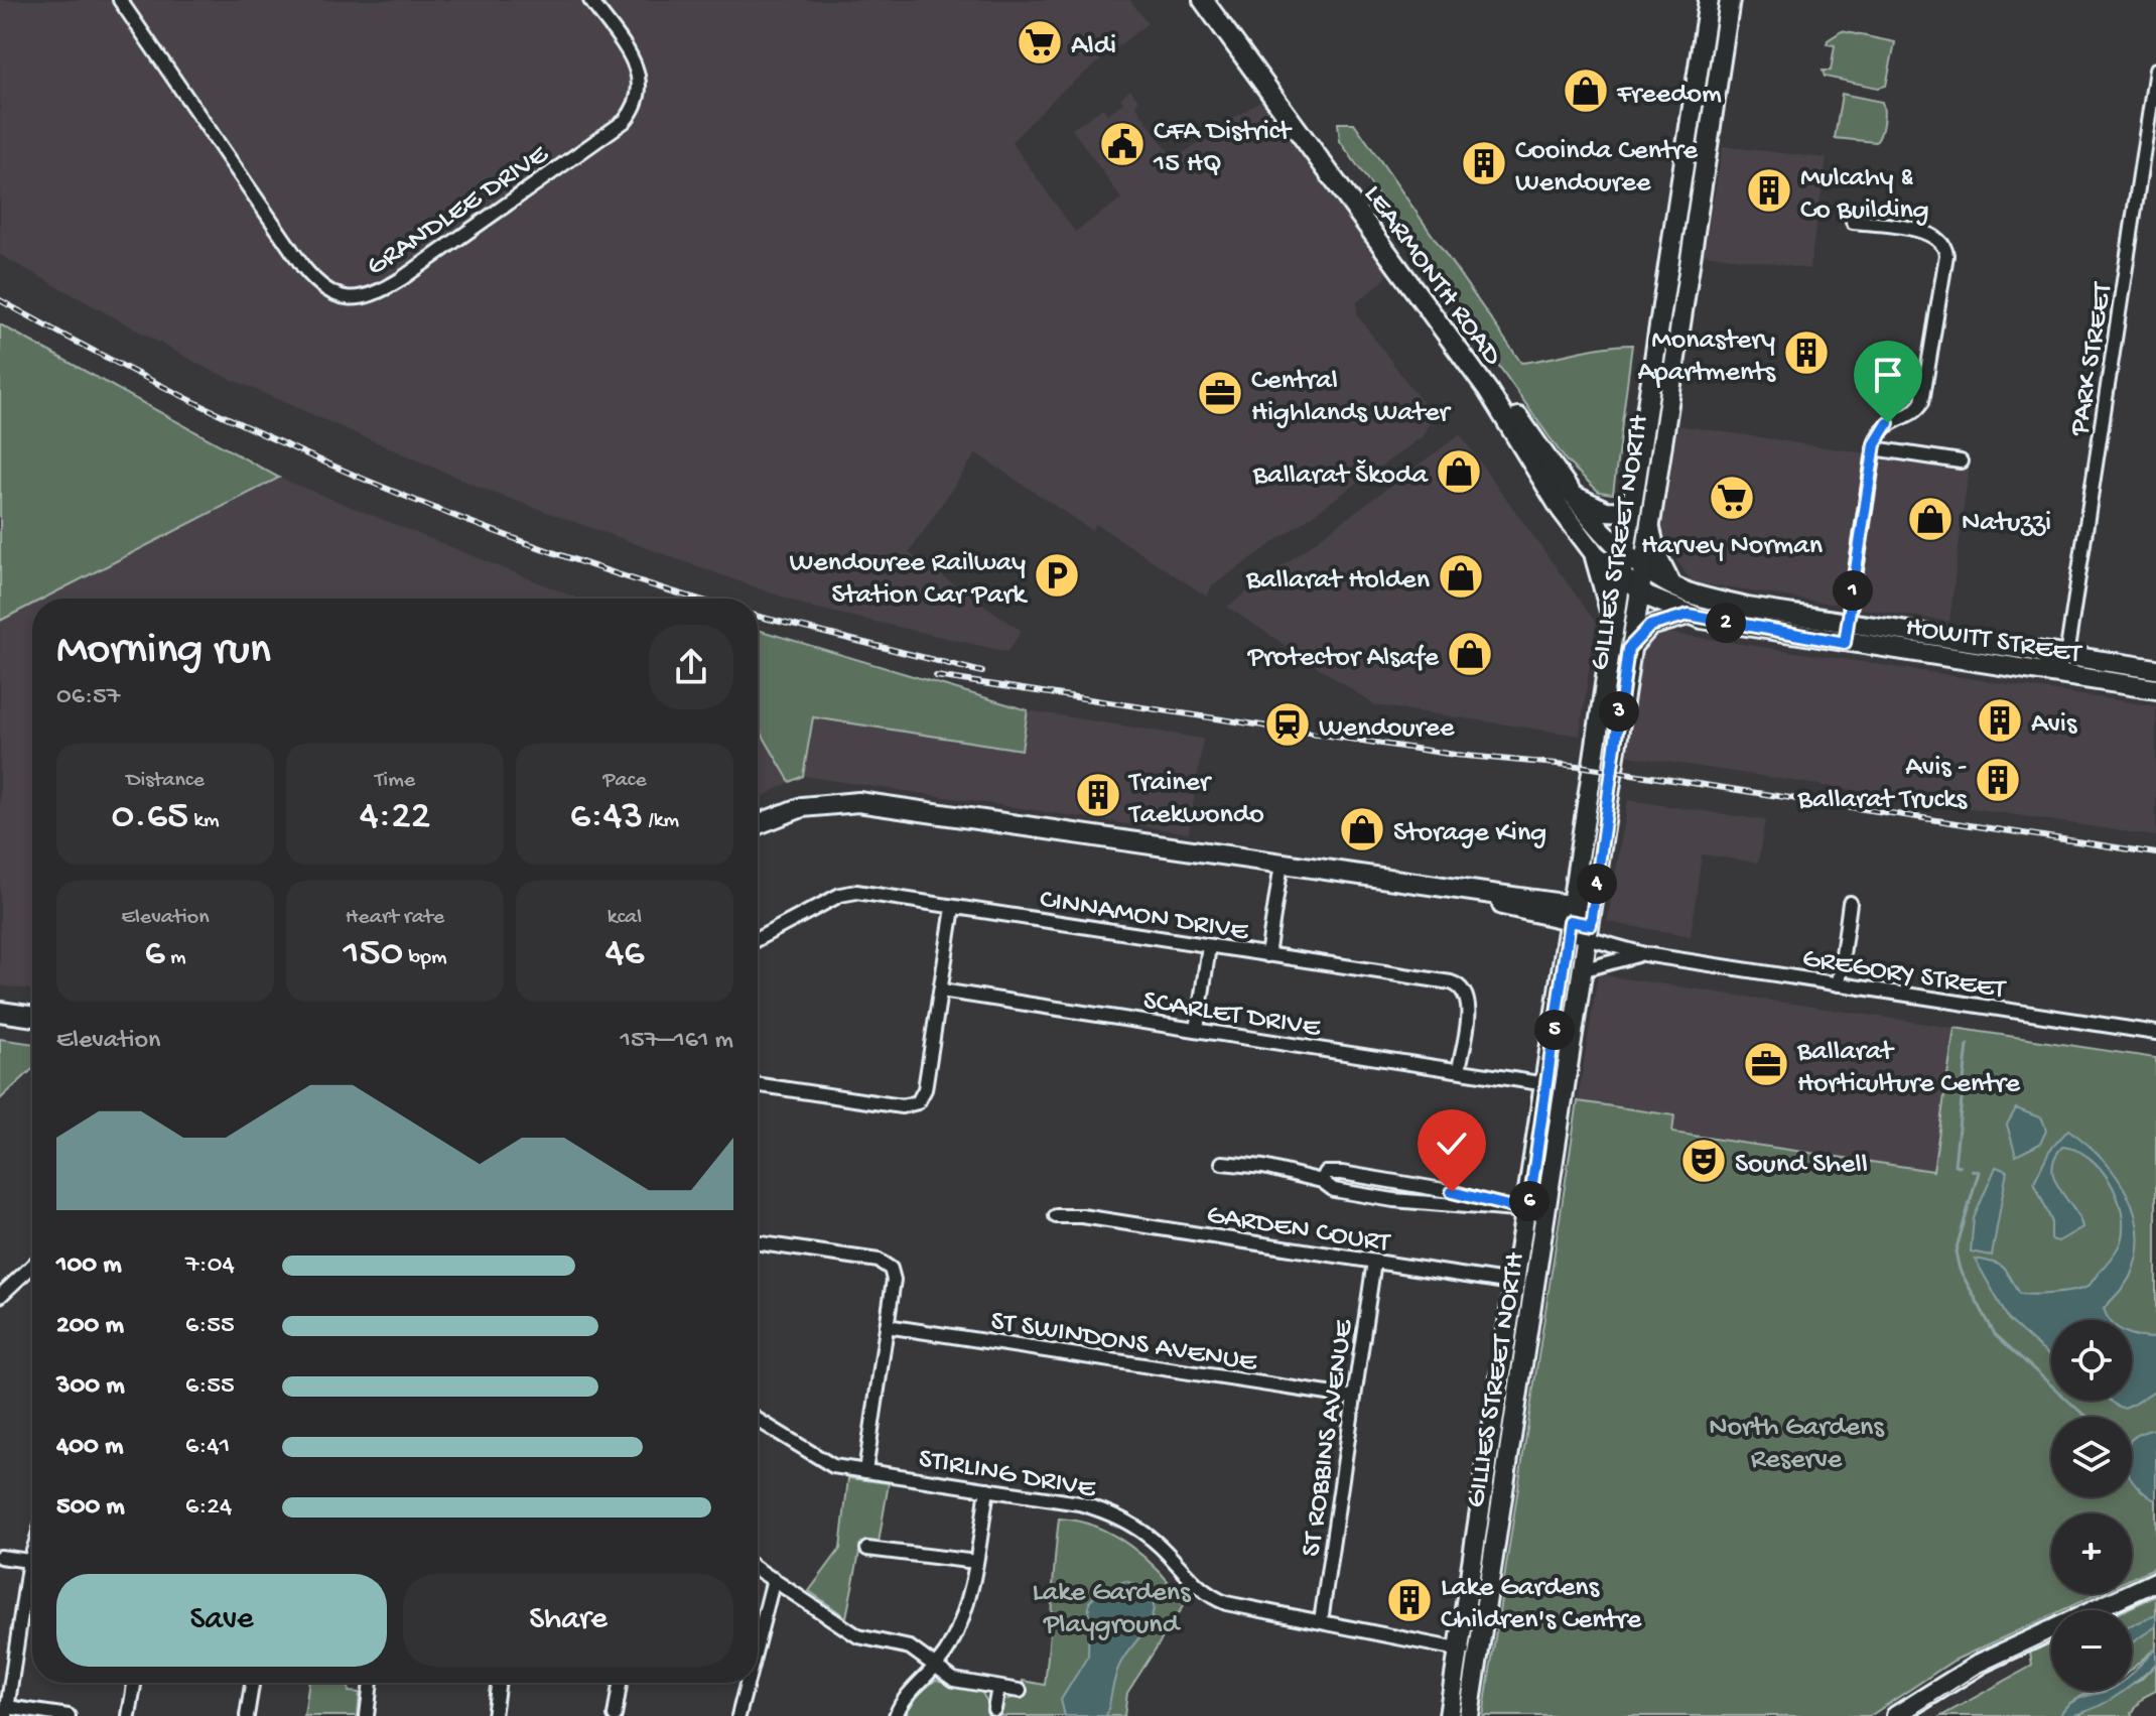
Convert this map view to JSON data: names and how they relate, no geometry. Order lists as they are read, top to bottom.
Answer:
{
  "streets": {
    "main road": ["LEARMONTH ROAD", "GILLIES STREET NORTH", "HOWITT STREET"],
    "street": [
      "GRANDLEE DRIVE",
      "PARK STREET",
      "CINNAMON DRIVE",
      "GREGORY STREET",
      "SCARLET DRIVE",
      "GARDEN COURT",
      "ST SWINDONS AVENUE",
      "ST ROBBINS AVENUE",
      "STIRLING DRIVE"
    ]
  },
  "crossings": [
    ["LEARMONTH ROAD", "GILLIES STREET NORTH"],
    ["LEARMONTH ROAD", "HOWITT STREET"],
    ["PARK STREET", "HOWITT STREET"],
    ["GILLIES STREET NORTH", "HOWITT STREET"],
    ["GILLIES STREET NORTH", "GREGORY STREET"],
    ["GILLIES STREET NORTH", "SCARLET DRIVE"],
    ["GILLIES STREET NORTH", "GARDEN COURT"],
    ["GILLIES STREET NORTH", "STIRLING DRIVE"],
    ["CINNAMON DRIVE", "SCARLET DRIVE"],
    ["GARDEN COURT", "ST ROBBINS AVENUE"],
    ["ST SWINDONS AVENUE", "ST ROBBINS AVENUE"],
    ["ST ROBBINS AVENUE", "STIRLING DRIVE"]
  ],
  "parks": ["North Gardens Reserve", "Lake Gardens Playground"],
  "places": {
    "supermarket": ["Aldi", "Harvey Norman"],
    "shop": [
      "Freedom",
      "Ballarat Škoda",
      "Natuzzi",
      "Ballarat Holden",
      "Protector Alsafe",
      "Storage King"
    ],
    "public building": ["CFA District 15 HQ"],
    "building": [
      "Cooinda Centre Wendouree",
      "Mulcahy & Co Building",
      "Monastery Apartments",
      "Avis",
      "Avis - Ballarat Trucks",
      "Trainer Taekwondo",
      "Lake Gardens Children's Centre"
    ],
    "office": ["Central Highlands Water", "Ballarat Horticulture Centre"],
    "parking": ["Wendouree Railway Station Car Park"],
    "station": ["Wendouree"],
    "theatre": ["Sound Shell"]
  },
  "page": {
    "pins": [
      "1",
      "2",
      "3",
      "4",
      "5",
      "6"
    ],
    "heading": ["Morning run", "06:57"],
    "stats": [
      ["Distance", "0.65 km"],
      ["Time", "4:22"],
      ["Pace", "6:43 /km"],
      ["Elevation", "6 m"],
      ["Heart rate", "150 bpm"],
      ["kcal", "46"]
    ],
    "chart": ["Elevation", "157–161 m"],
    "list": [
      {
        "name": "100 m",
        "note": "7:04"
      },
      {
        "name": "200 m",
        "note": "6:55"
      },
      {
        "name": "300 m",
        "note": "6:55"
      },
      {
        "name": "400 m",
        "note": "6:41"
      },
      {
        "name": "500 m",
        "note": "6:24"
      }
    ],
    "map_buttons": ["+", "−"],
    "buttons": ["Save", "Share"]
  }
}
